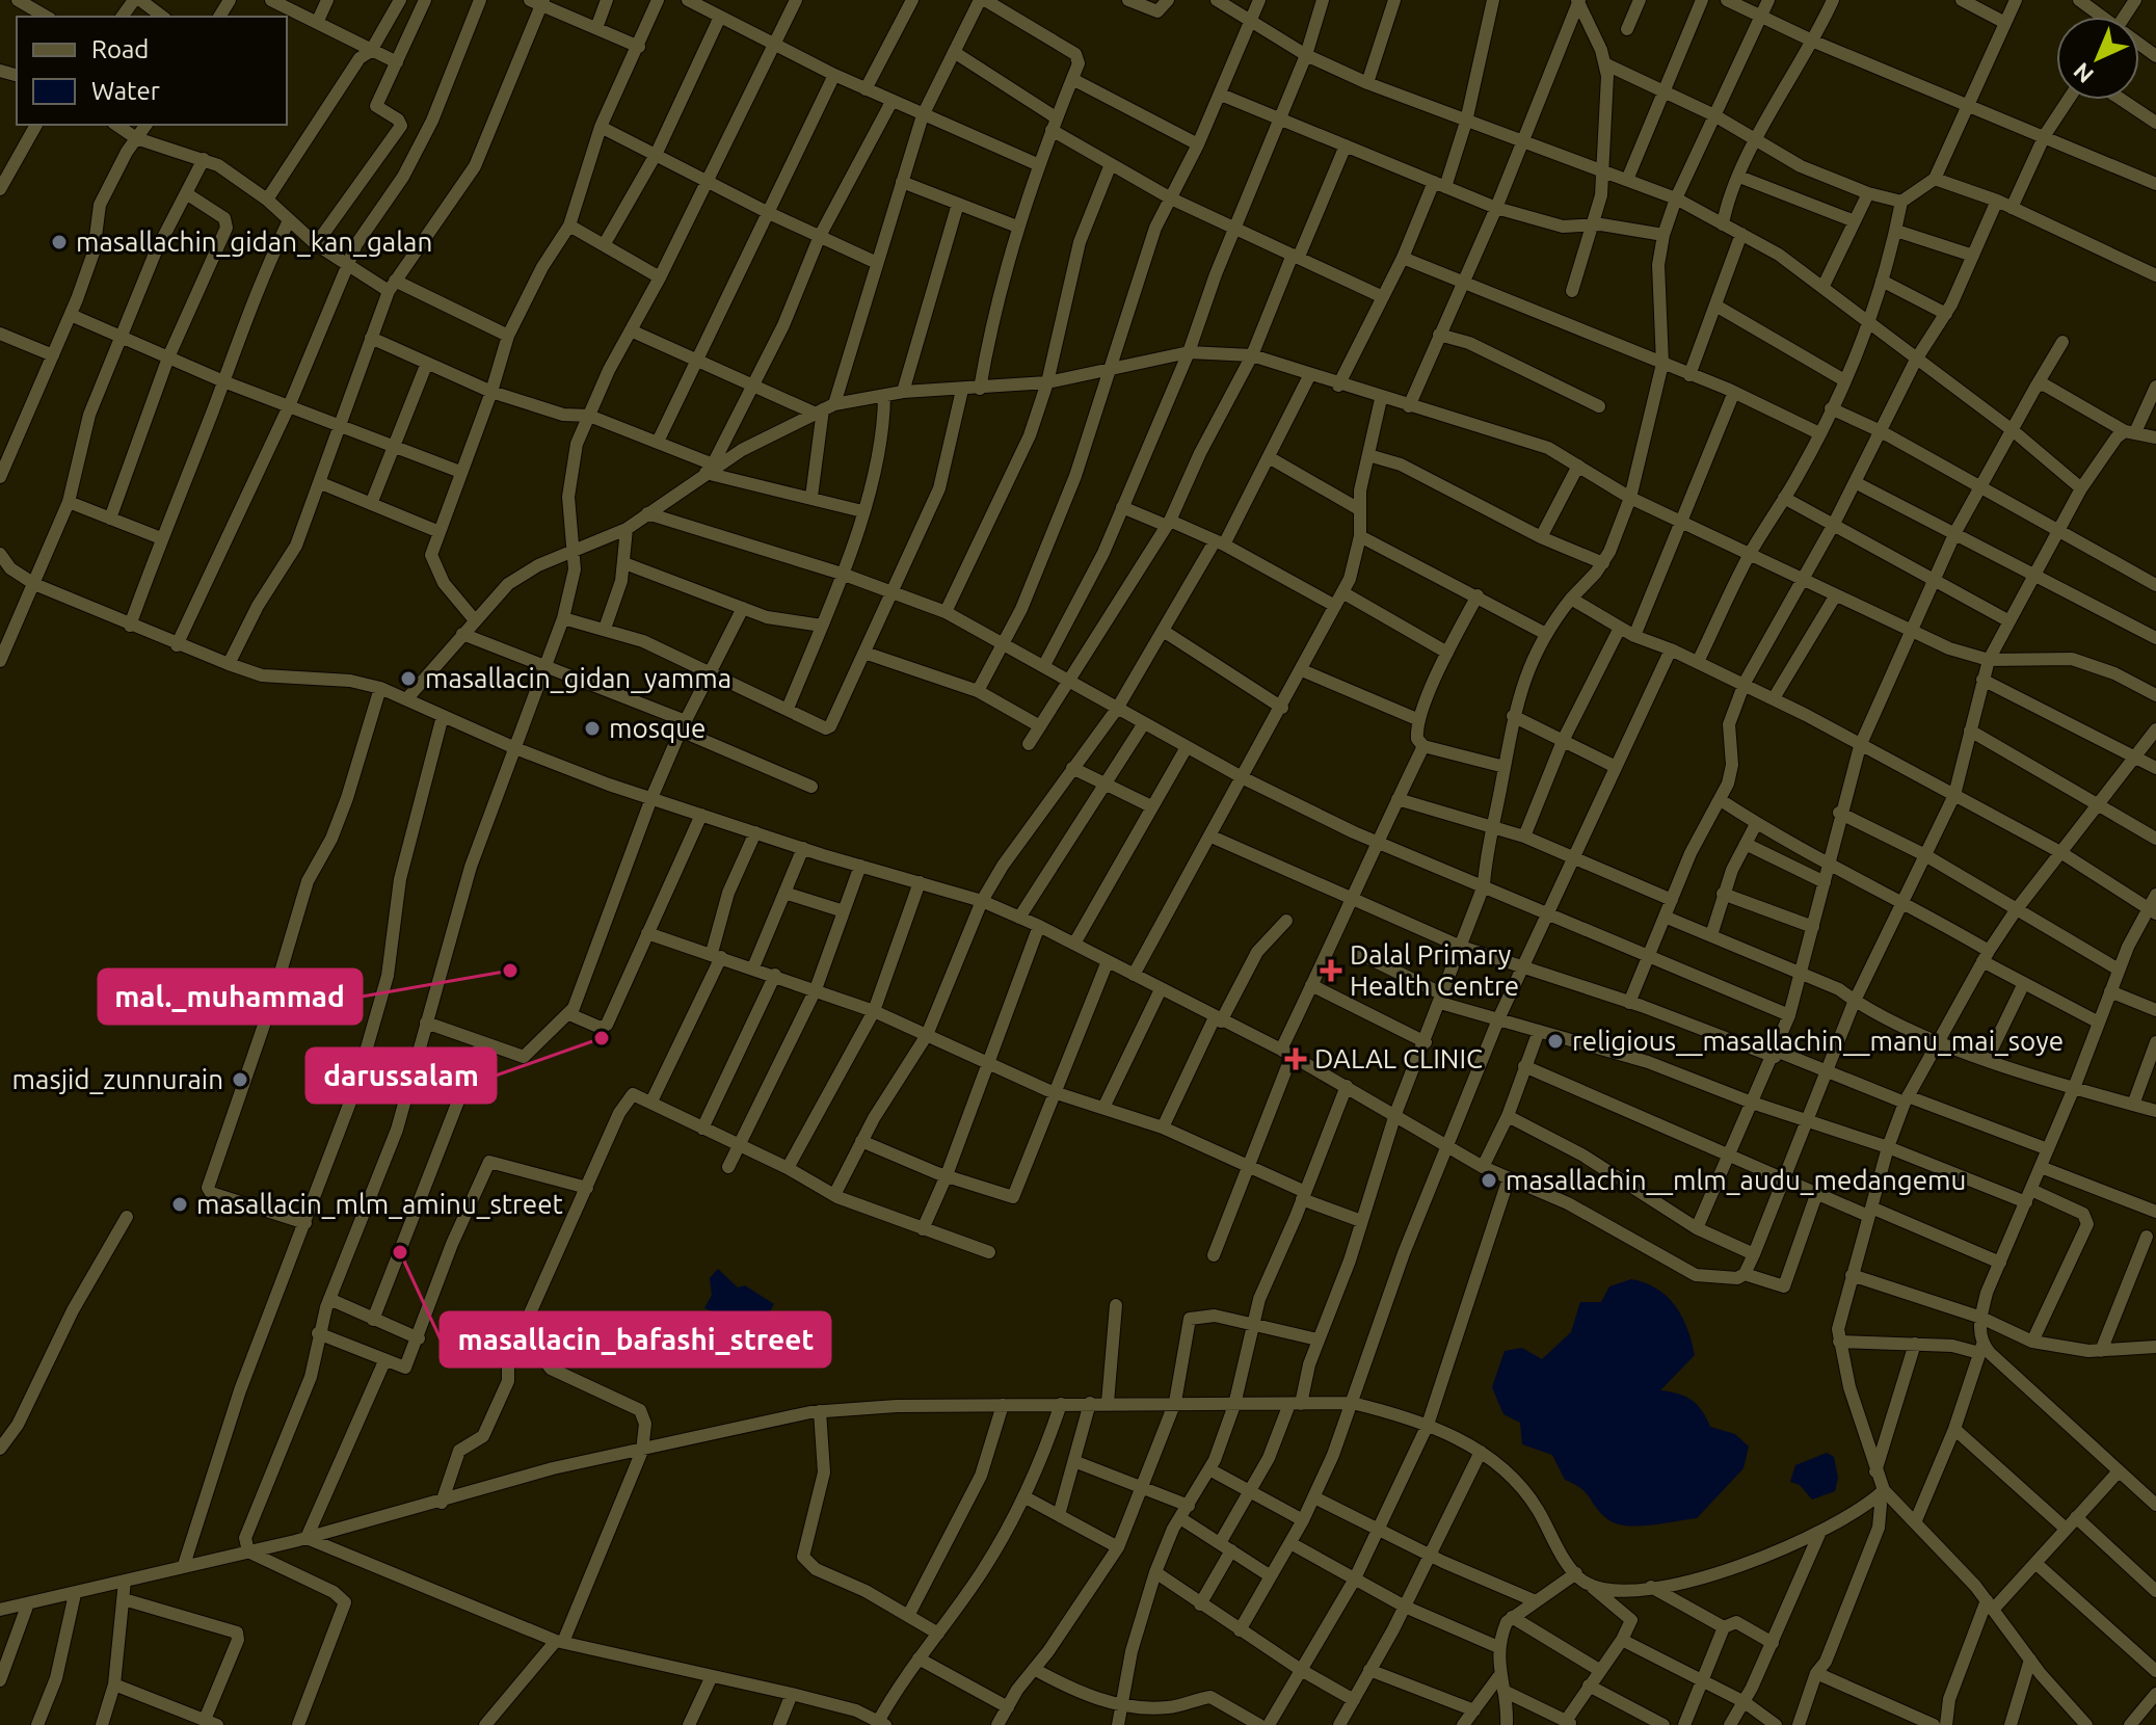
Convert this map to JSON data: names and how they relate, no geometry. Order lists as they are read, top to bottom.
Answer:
{
  "places": {
    "other": [
      "masallachin_gidan_kan_galan",
      "masallacin_gidan_yamma",
      "mosque",
      "mal._muhammad",
      "darussalam",
      "religious__masallachin__manu_mai_soye",
      "masjid_zunnurain",
      "masallachin__mlm_audu_medangemu",
      "masallacin_mlm_aminu_street",
      "masallacin_bafashi_street"
    ],
    "health": ["Dalal Primary Health Centre", "DALAL CLINIC"]
  },
  "legend": ["Road", "Water"],
  "north": "bottom left"
}
